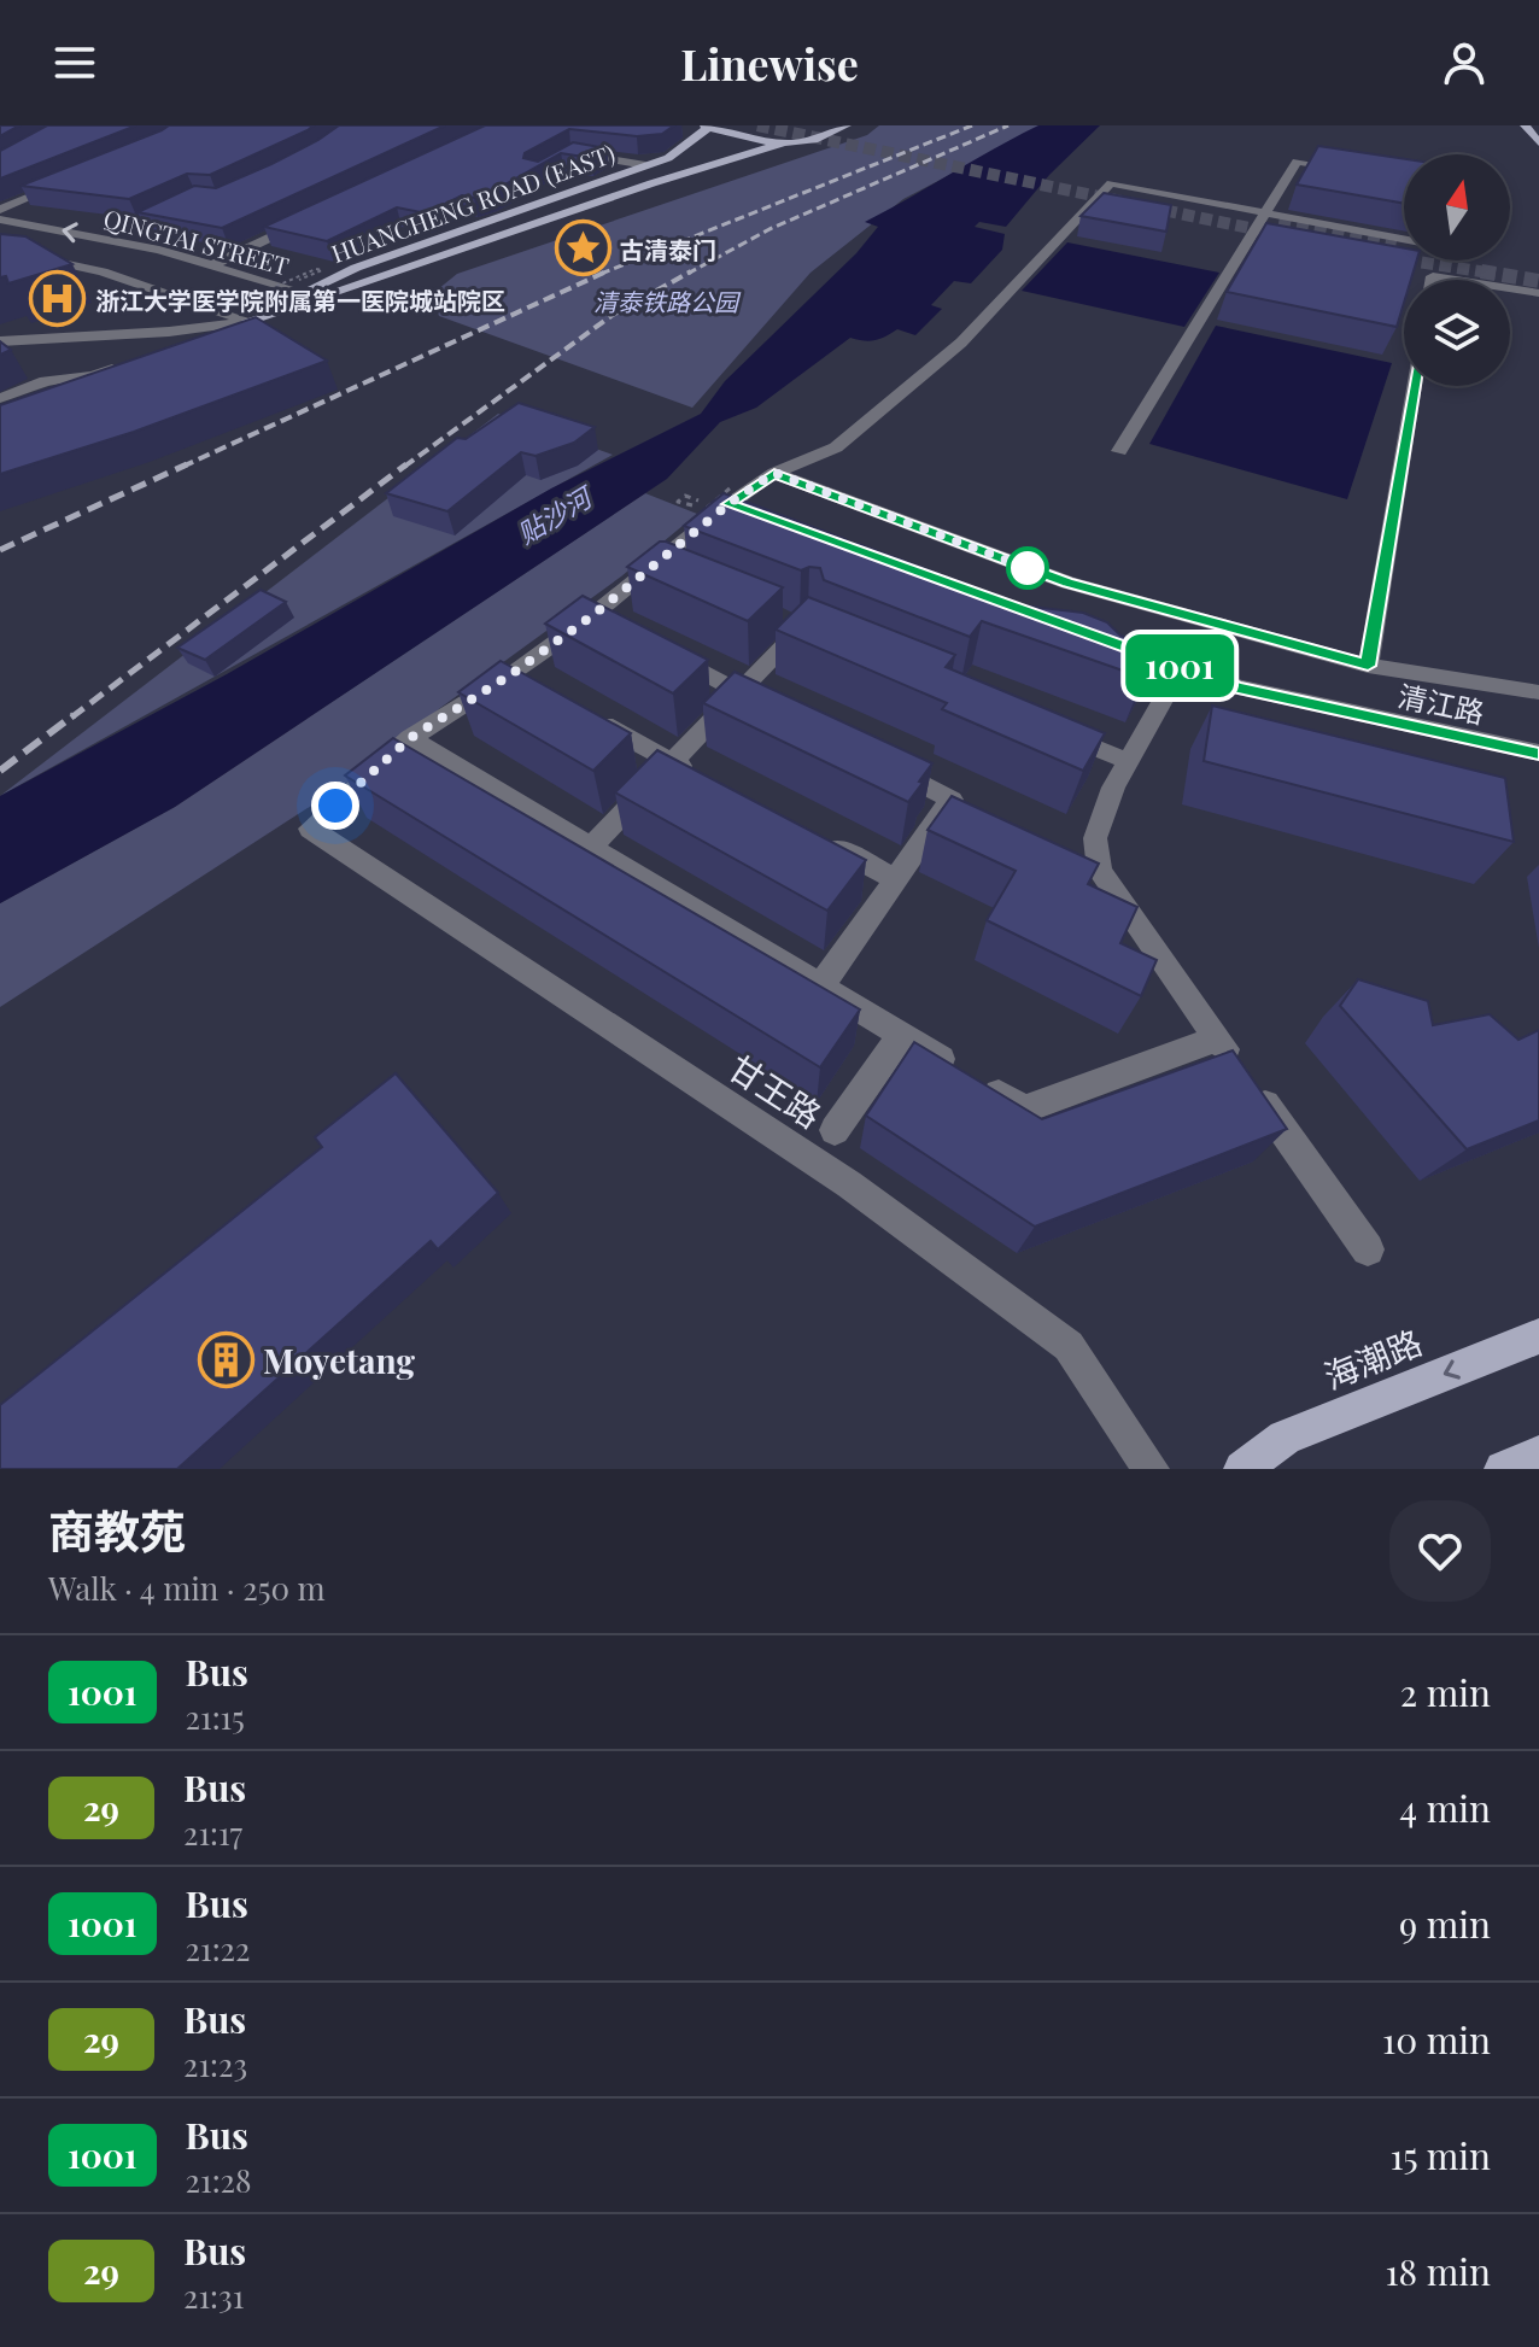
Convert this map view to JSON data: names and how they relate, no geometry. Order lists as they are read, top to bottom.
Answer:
{
  "streets": {
    "main road": ["HUANCHENG ROAD (EAST)", "海潮路"],
    "street": ["QINGTAI STREET", "清江路", "甘王路"]
  },
  "crossings": [
    ["HUANCHENG ROAD (EAST)", "QINGTAI STREET"]
  ],
  "one_way": ["海潮路"],
  "water": ["贴沙河"],
  "parks": ["清泰铁路公园"],
  "places": {
    "place": ["古清泰门"],
    "hospital": ["浙江大学医学院附属第一医院城站院区"],
    "building": ["Moyetang"]
  },
  "lines": ["bus line 1001"],
  "north": "top",
  "page": {
    "header": "Linewise",
    "on_map": "1001",
    "heading": ["商教苑", "Walk · 4 min · 250 m"],
    "list": [
      {
        "mark": "1001",
        "name": "Bus",
        "note": "21:15",
        "value": "2 min"
      },
      {
        "mark": "29",
        "name": "Bus",
        "note": "21:17",
        "value": "4 min"
      },
      {
        "mark": "1001",
        "name": "Bus",
        "note": "21:22",
        "value": "9 min"
      },
      {
        "mark": "29",
        "name": "Bus",
        "note": "21:23",
        "value": "10 min"
      },
      {
        "mark": "1001",
        "name": "Bus",
        "note": "21:28",
        "value": "15 min"
      },
      {
        "mark": "29",
        "name": "Bus",
        "note": "21:31",
        "value": "18 min"
      }
    ]
  }
}
